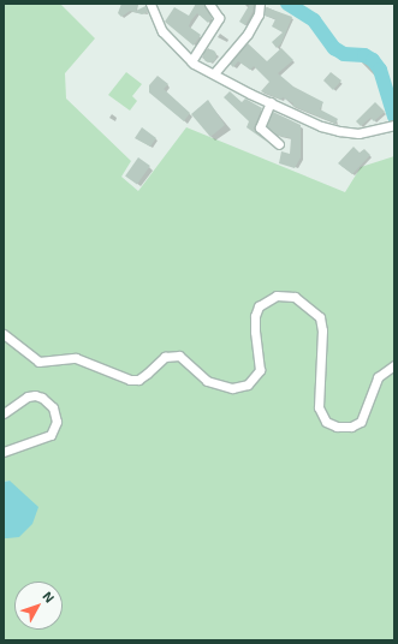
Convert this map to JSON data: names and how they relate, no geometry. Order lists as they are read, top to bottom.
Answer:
{
  "north": "top right"
}
